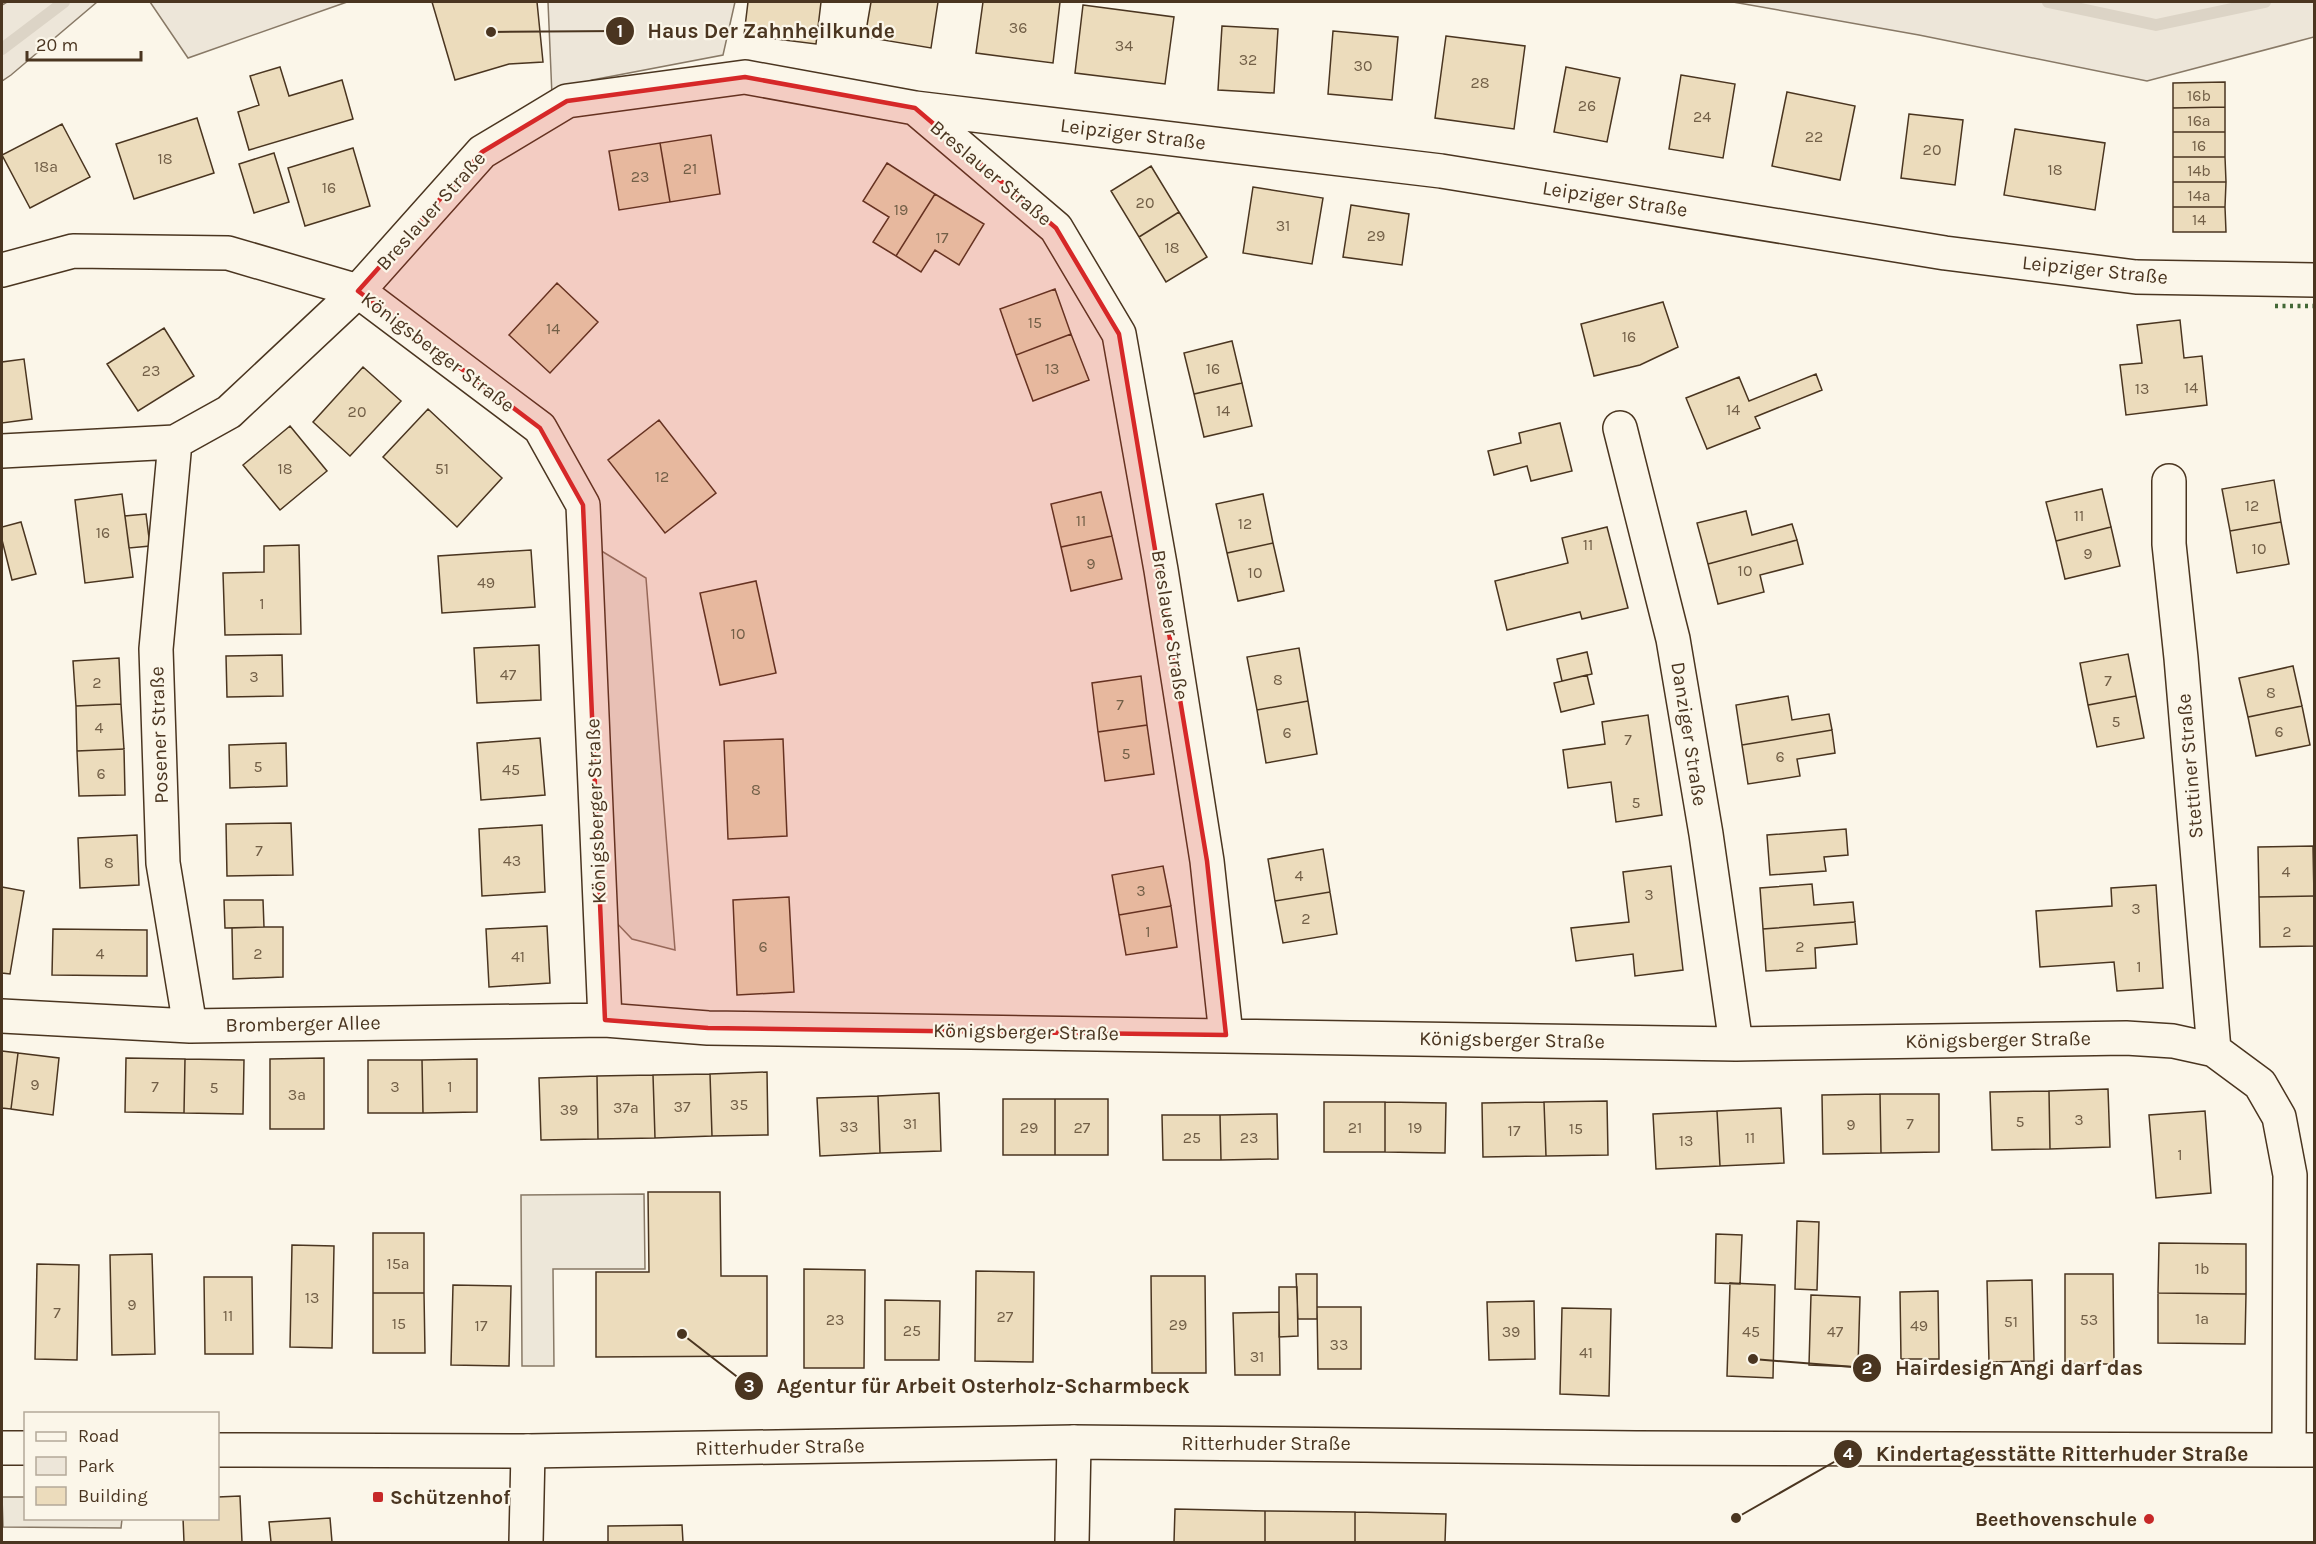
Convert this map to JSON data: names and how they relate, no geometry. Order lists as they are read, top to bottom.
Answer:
{
  "streets": {
    "street": [
      "Leipziger Straße",
      "Breslauer Straße",
      "Königsberger Straße",
      "Danziger Straße",
      "Posener Straße",
      "Stettiner Straße",
      "Bromberger Allee",
      "Ritterhuder Straße"
    ]
  },
  "crossings": [
    ["Leipziger Straße", "Breslauer Straße"],
    ["Breslauer Straße", "Königsberger Straße"],
    ["Königsberger Straße", "Danziger Straße"],
    ["Königsberger Straße", "Stettiner Straße"],
    ["Königsberger Straße", "Bromberger Allee"],
    ["Königsberger Straße", "Ritterhuder Straße"],
    ["Posener Straße", "Bromberger Allee"]
  ],
  "places": {
    "other": [
      "Haus Der Zahnheilkunde",
      "Agentur für Arbeit Osterholz-Scharmbeck",
      "Hairdesign Angi darf das",
      "Kindertagesstätte Ritterhuder Straße",
      "Beethovenschule"
    ],
    "transit": ["Schützenhof"]
  },
  "house_numbers": [
    "36",
    "34",
    "32",
    "30",
    "28",
    "16b",
    "26",
    "24",
    "16a",
    "22",
    "16",
    "20",
    "18",
    "18a",
    "21",
    "18",
    "14b",
    "23",
    "16",
    "14a",
    "20",
    "19",
    "14",
    "31",
    "29",
    "17",
    "18",
    "15",
    "14",
    "16",
    "13",
    "16",
    "23",
    "14",
    "13",
    "14",
    "14",
    "20",
    "18",
    "51",
    "12",
    "12",
    "11",
    "11",
    "12",
    "16",
    "11",
    "10",
    "9",
    "9",
    "10",
    "10",
    "49",
    "1",
    "10",
    "47",
    "3",
    "8",
    "7",
    "2",
    "8",
    "7",
    "5",
    "4",
    "6",
    "6",
    "7",
    "5",
    "6",
    "5",
    "45",
    "6",
    "8",
    "5",
    "7",
    "43",
    "8",
    "4",
    "4",
    "3",
    "3",
    "3",
    "2",
    "1",
    "2",
    "6",
    "2",
    "4",
    "2",
    "41",
    "1",
    "9",
    "7",
    "3",
    "1",
    "5",
    "3a",
    "35",
    "37",
    "37a",
    "39",
    "3",
    "5",
    "31",
    "7",
    "9",
    "33",
    "29",
    "27",
    "21",
    "19",
    "15",
    "17",
    "25",
    "23",
    "11",
    "13",
    "1",
    "15a",
    "1b",
    "13",
    "9",
    "7",
    "11",
    "27",
    "1a",
    "23",
    "53",
    "51",
    "15",
    "29",
    "17",
    "49",
    "25",
    "39",
    "45",
    "47",
    "33",
    "41",
    "31"
  ],
  "legend": ["Road", "Park", "Building"],
  "scale_bar": "20 m"
}
